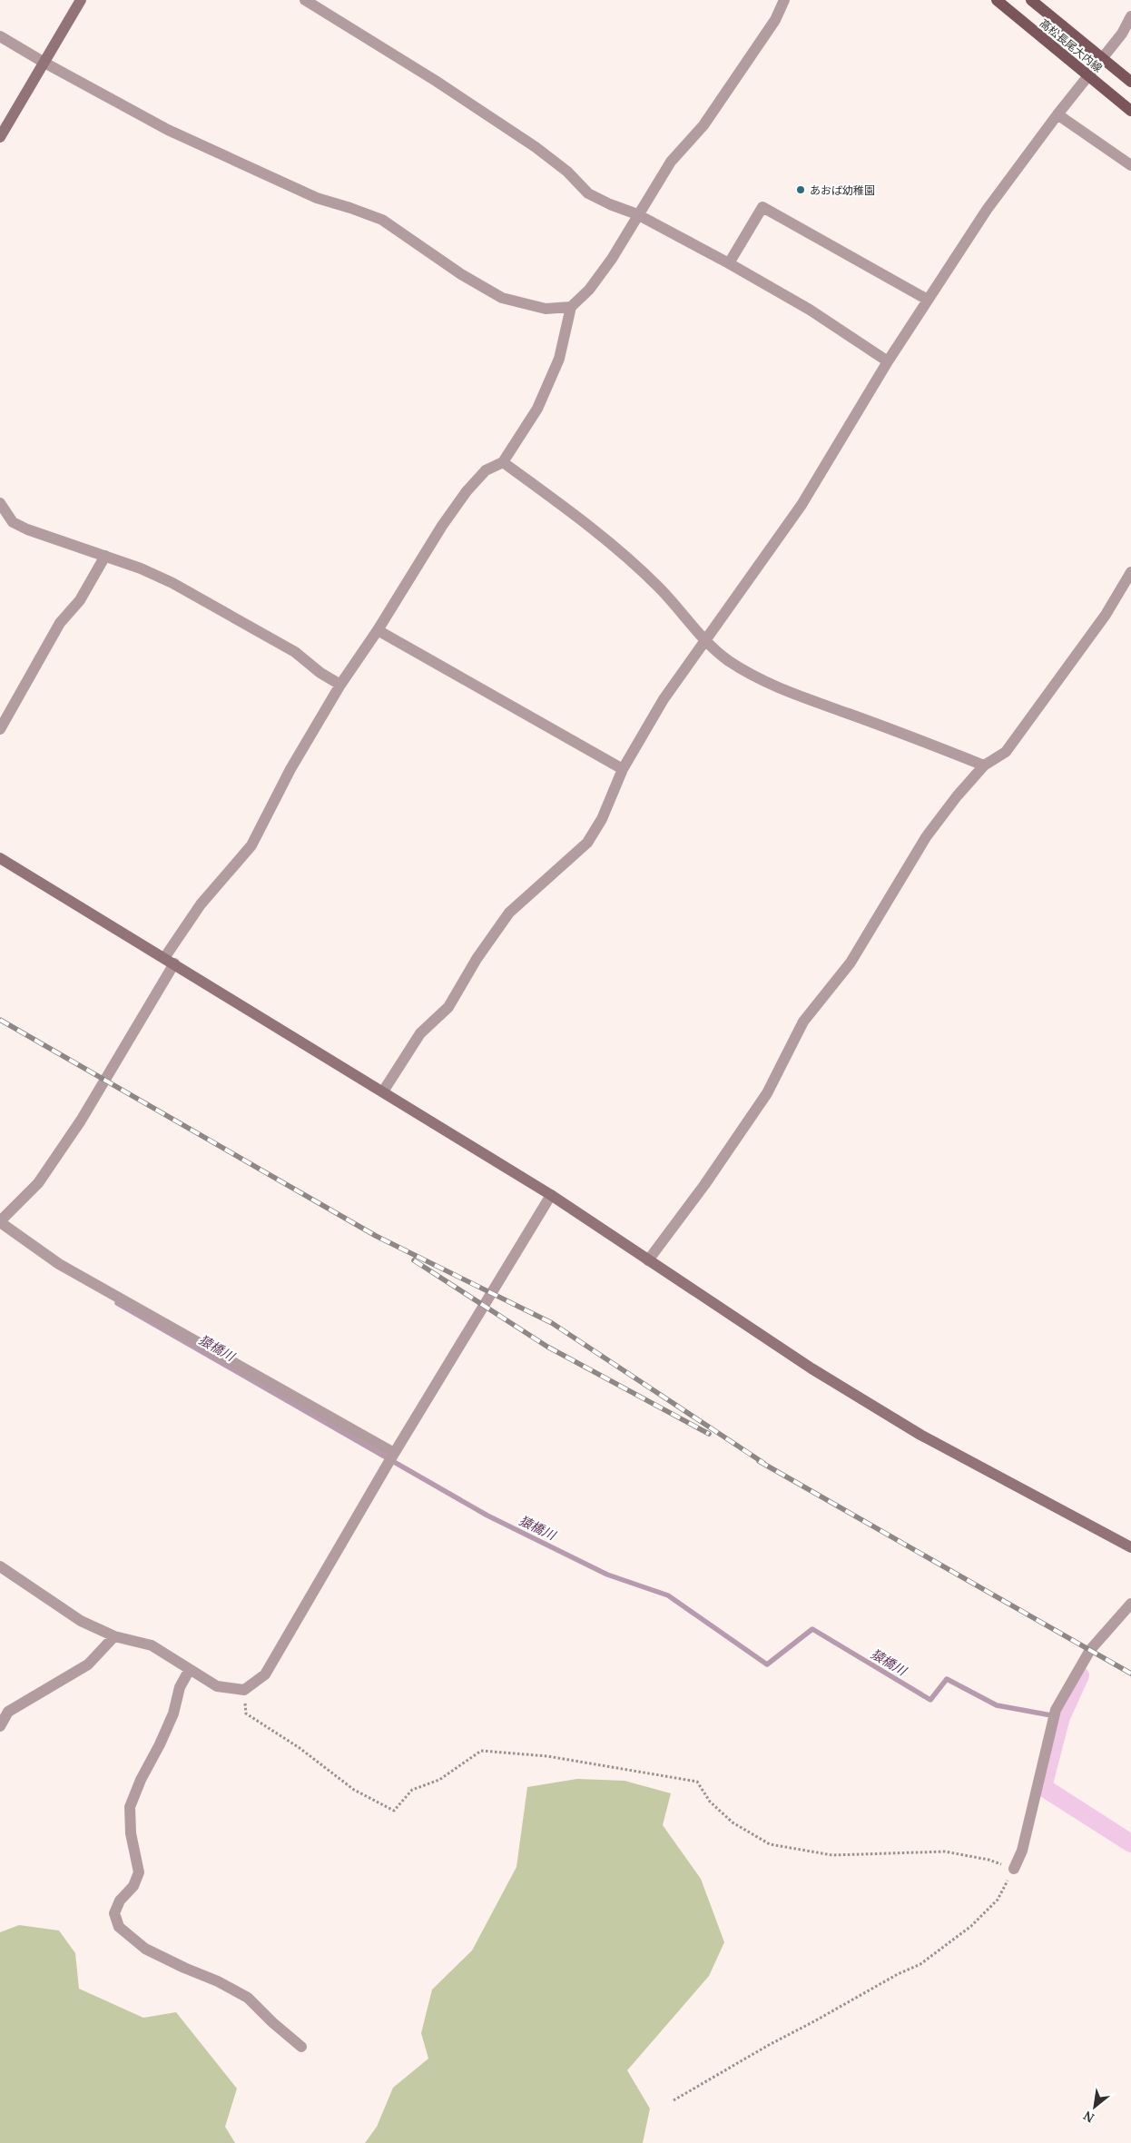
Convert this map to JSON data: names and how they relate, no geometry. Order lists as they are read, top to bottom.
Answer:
{
  "streets": {
    "main road": ["高松長尾大内線"]
  },
  "water": ["猿橋川"],
  "places": ["あおば幼稚園"],
  "north": "bottom left"
}
